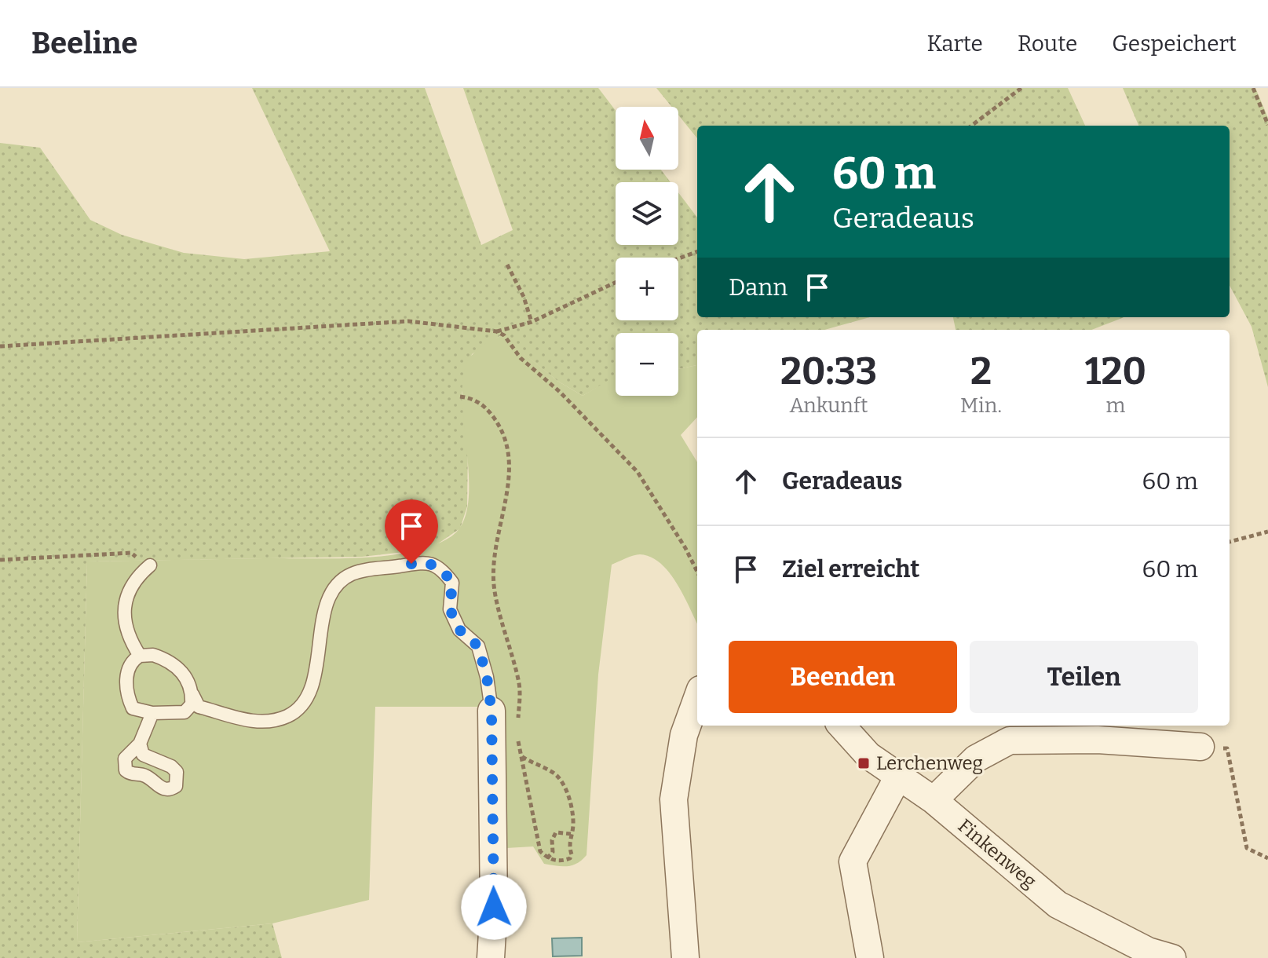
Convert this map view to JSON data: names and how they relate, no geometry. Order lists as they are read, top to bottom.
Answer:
{
  "streets": {
    "street": ["Finkenweg"]
  },
  "places": {
    "transit": ["Lerchenweg"]
  },
  "north": "top",
  "page": {
    "header": "Beeline",
    "nav": ["Karte", "Route", "Gespeichert"],
    "map_buttons": ["+", "−"],
    "turn": ["60 m", "Geradeaus"],
    "then": "Dann",
    "eta": [
      "20:33",
      "Ankunft",
      "2",
      "Min.",
      "120",
      "m"
    ],
    "list": [
      {
        "name": "Geradeaus",
        "value": "60 m"
      },
      {
        "name": "Ziel erreicht",
        "value": "60 m"
      }
    ],
    "buttons": ["Beenden", "Teilen"]
  }
}
